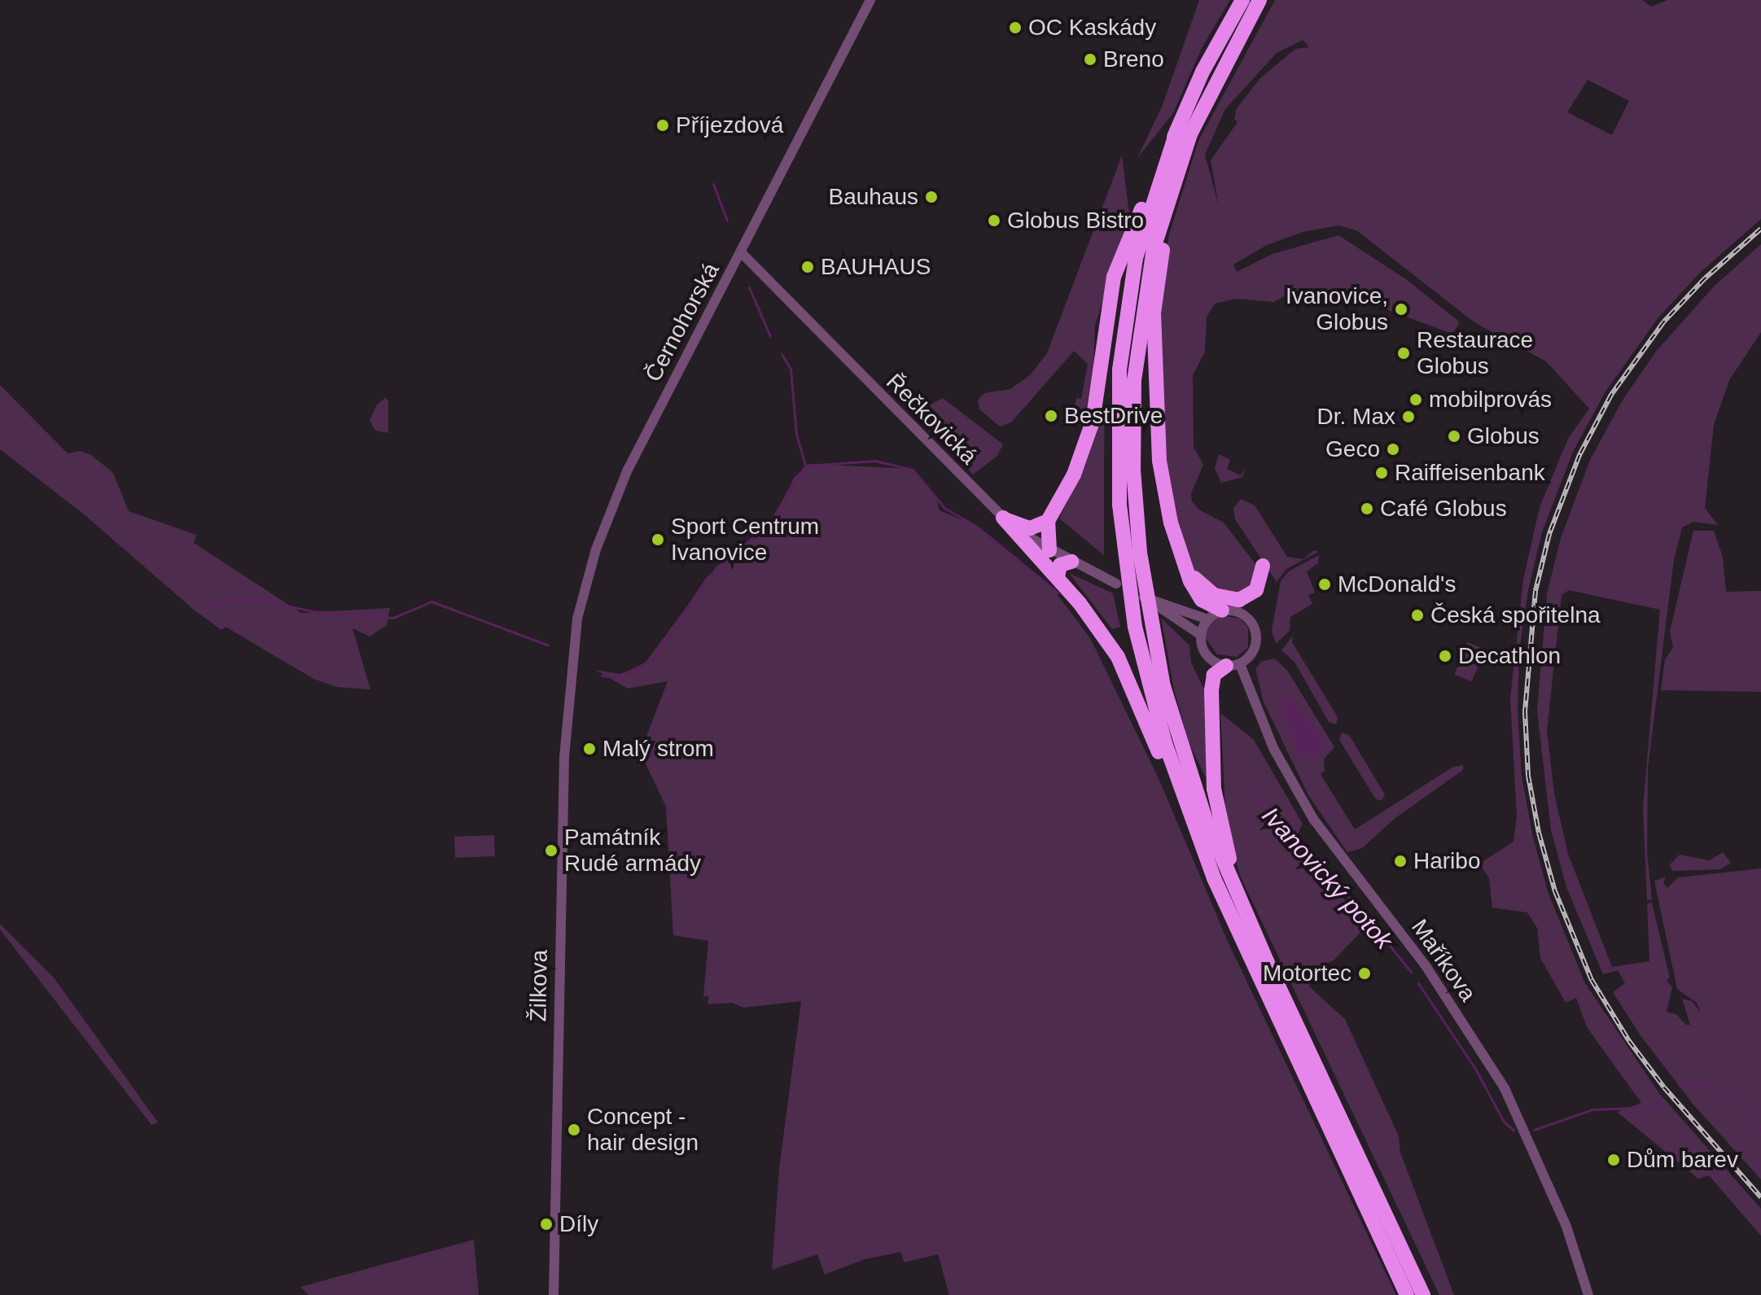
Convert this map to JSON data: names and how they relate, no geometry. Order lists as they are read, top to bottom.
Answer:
{
  "streets": {
    "street": [
      "Černohorská",
      "Řečkovická",
      "Maříkova",
      "Žilkova"
    ]
  },
  "crossings": [
    ["Černohorská", "Řečkovická"],
    ["Černohorská", "Žilkova"]
  ],
  "water": ["Ivanovický potok"],
  "places": [
    "OC Kaskády",
    "Breno",
    "Příjezdová",
    "Bauhaus",
    "Globus Bistro",
    "BAUHAUS",
    "Ivanovice, Globus",
    "Restaurace Globus",
    "mobilprovás",
    "BestDrive",
    "Dr. Max",
    "Globus",
    "Geco",
    "Raiffeisenbank",
    "Café Globus",
    "Sport Centrum Ivanovice",
    "McDonald's",
    "Česká spořitelna",
    "Decathlon",
    "Malý strom",
    "Památník Rudé armády",
    "Haribo",
    "Motortec",
    "Concept - hair design",
    "Dům barev",
    "Díly"
  ]
}
